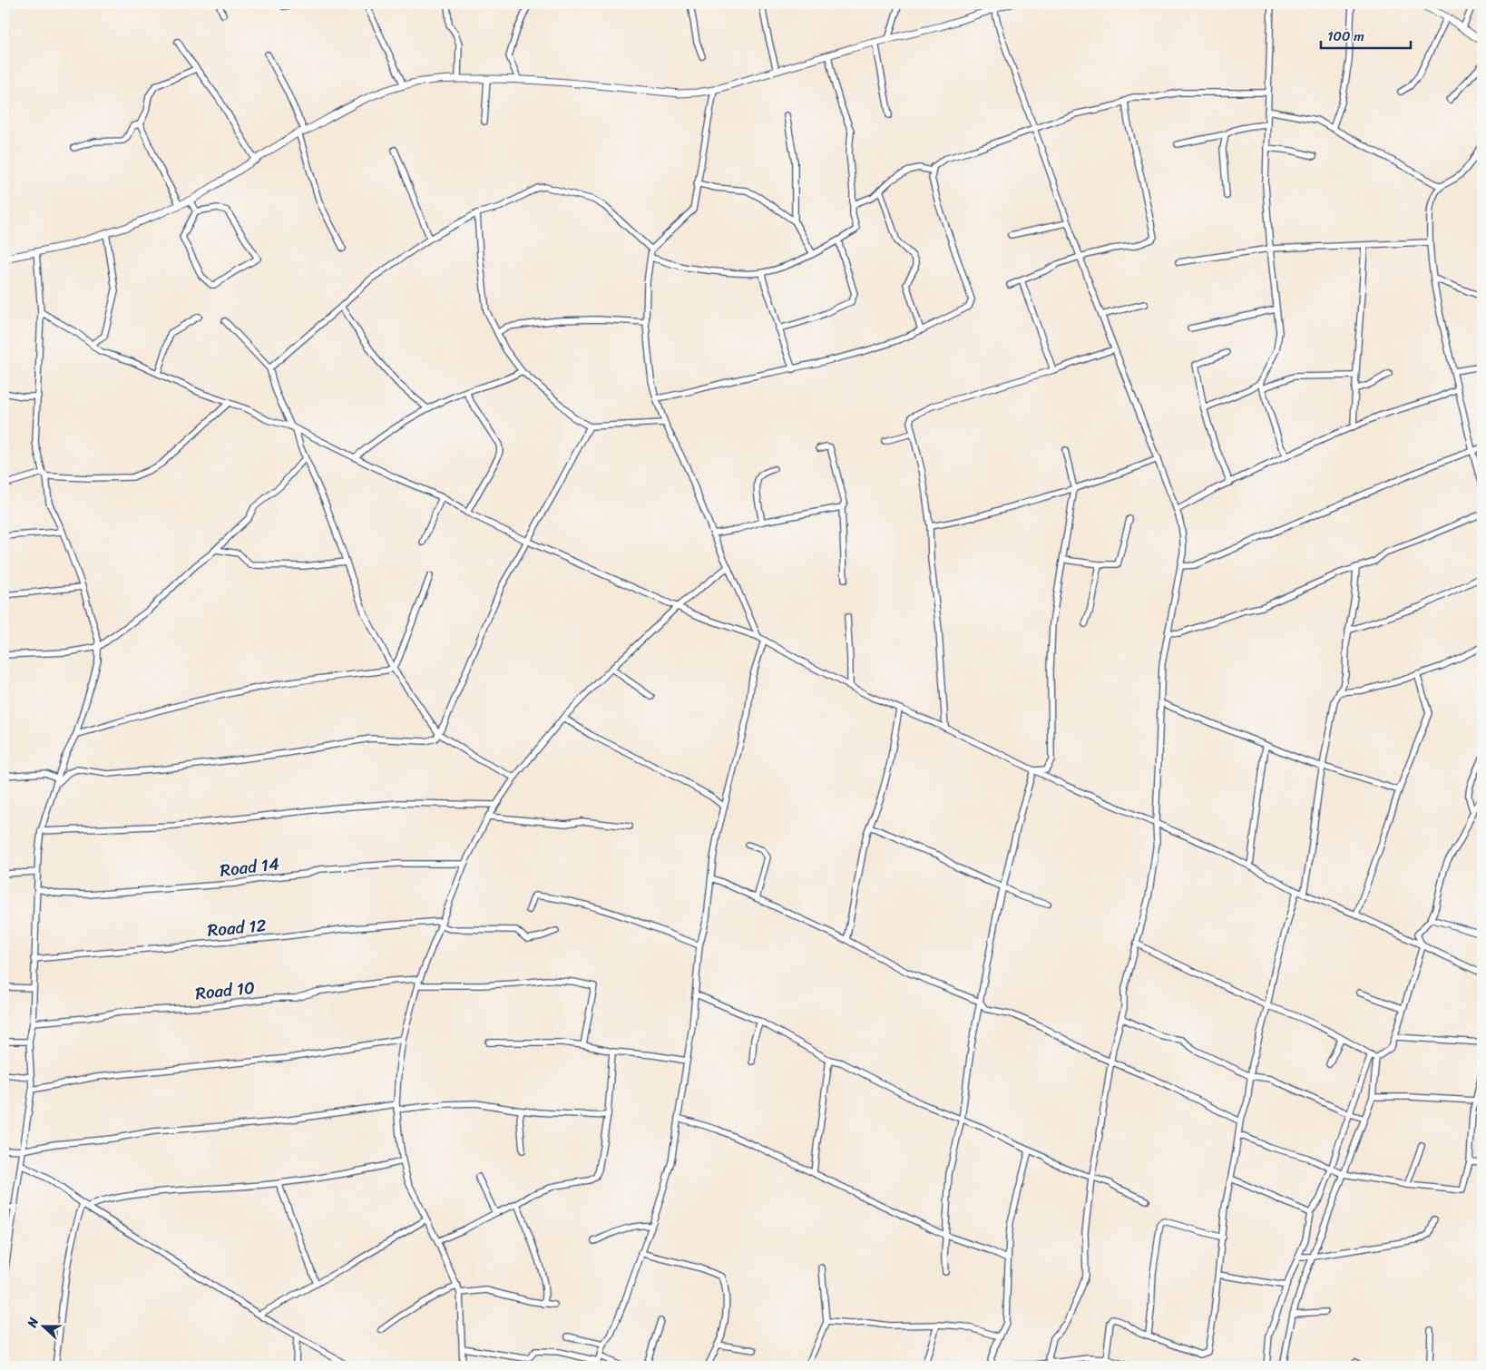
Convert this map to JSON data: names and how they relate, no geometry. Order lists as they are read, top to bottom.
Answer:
{
  "streets": {
    "street": ["Road 14", "Road 12", "Road 10"]
  },
  "scale_bar": "100 m",
  "north": "left"
}
